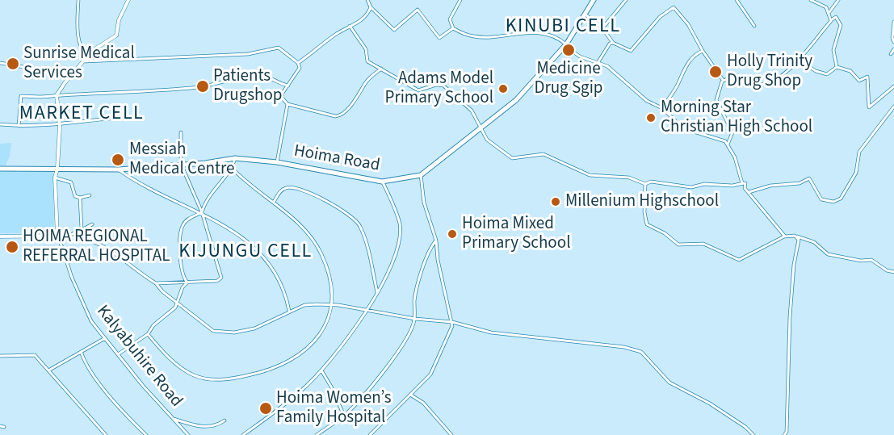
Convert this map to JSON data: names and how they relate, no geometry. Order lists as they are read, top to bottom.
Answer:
{
  "streets": {
    "main road": ["Hoima Road"],
    "street": ["Kalyabuhire Road"]
  },
  "districts": ["KINUBI CELL", "MARKET CELL", "KIJUNGU CELL"],
  "places": [
    "Medicine Drug Sgip",
    "Sunrise Medical Services",
    "Holly Trinity Drug Shop",
    "Patients Drugshop",
    "Adams Model Primary School",
    "Morning Star Christian High School",
    "Messiah Medical Centre",
    "Millenium Highschool",
    "Hoima Mixed Primary School",
    "HOIMA REGIONAL REFERRAL HOSPITAL",
    "Hoima Women’s Family Hospital"
  ]
}
